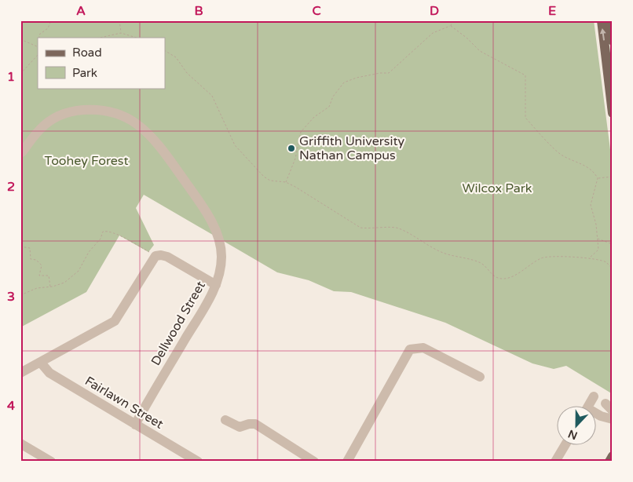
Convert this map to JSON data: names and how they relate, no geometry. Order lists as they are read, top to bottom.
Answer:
{
  "streets": {
    "street": ["Dellwood Street", "Fairlawn Street"]
  },
  "crossings": [
    ["Dellwood Street", "Fairlawn Street"]
  ],
  "parks": ["Toohey Forest", "Wilcox Park"],
  "places": ["Griffith University Nathan Campus"],
  "legend": ["Road", "Park"],
  "north": "bottom",
  "grid": {
    "columns": [
      "A",
      "B",
      "C",
      "D",
      "E"
    ],
    "rows": [
      "1",
      "2",
      "3",
      "4"
    ]
  }
}
